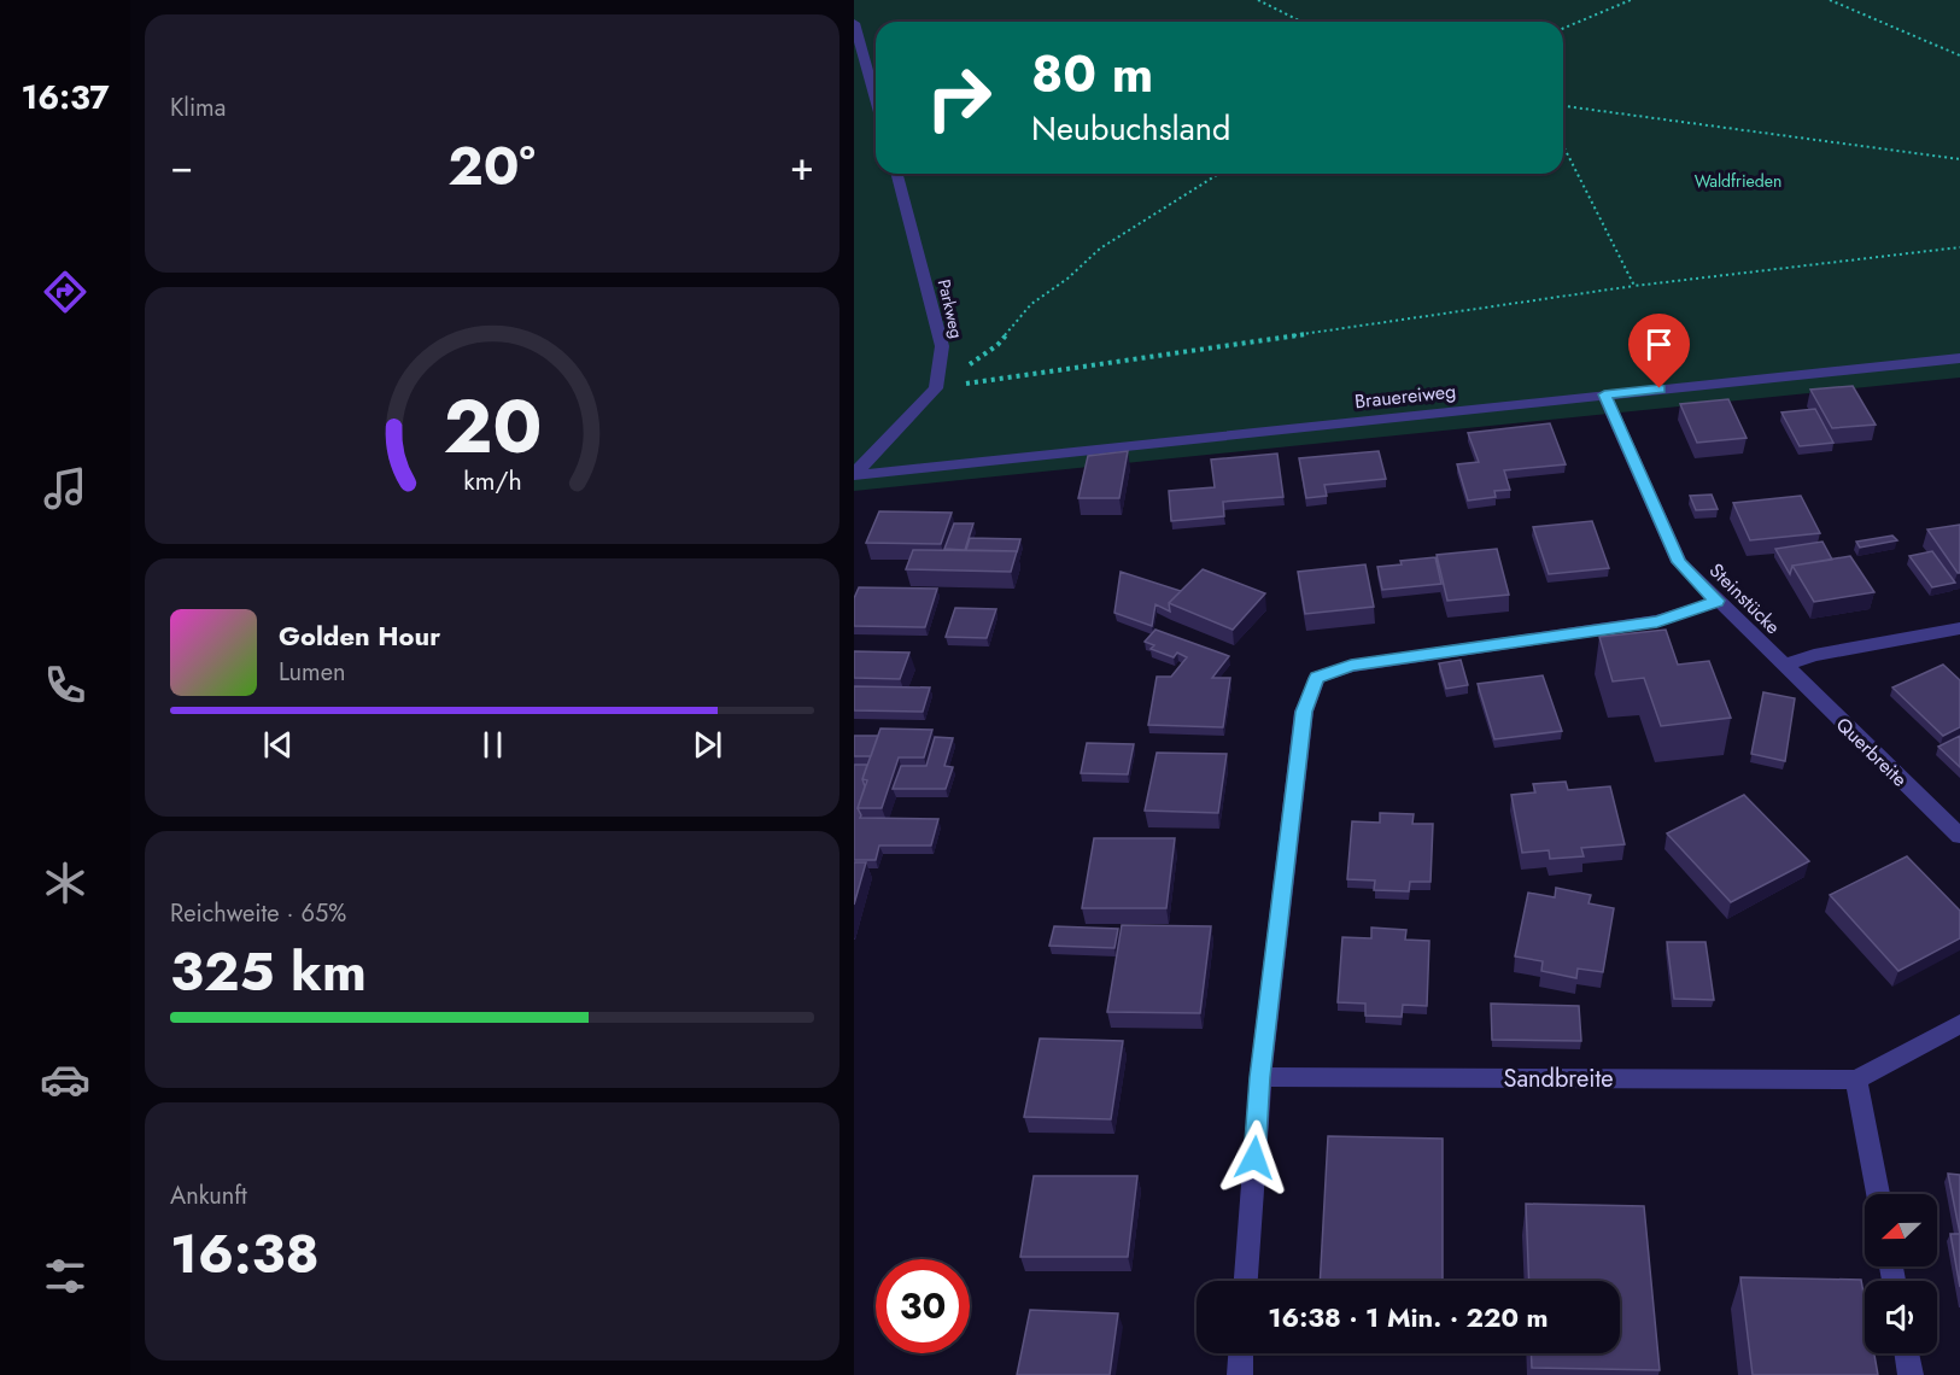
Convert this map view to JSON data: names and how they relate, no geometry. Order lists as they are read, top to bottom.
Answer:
{
  "streets": {
    "street": [
      "Parkweg",
      "Brauereiweg",
      "Steinstücke",
      "Querbreite",
      "Sandbreite"
    ]
  },
  "crossings": [
    ["Brauereiweg", "Steinstücke"],
    ["Steinstücke", "Querbreite"]
  ],
  "parks": ["Waldfrieden"],
  "north": "left",
  "page": {
    "tabs": "16:37",
    "tile": [
      "Klima",
      ["Reichweite · 65%", "325 km"],
      ["Ankunft", "16:38"]
    ],
    "turn": ["80 m", "Neubuchsland"],
    "heat": ["−", "20°", "+"],
    "song": ["Golden Hour", "Lumen"],
    "limit": "30",
    "trip": "16:38 · 1 Min. · 220 m",
    "gauge": ["20", "km/h"]
  }
}
